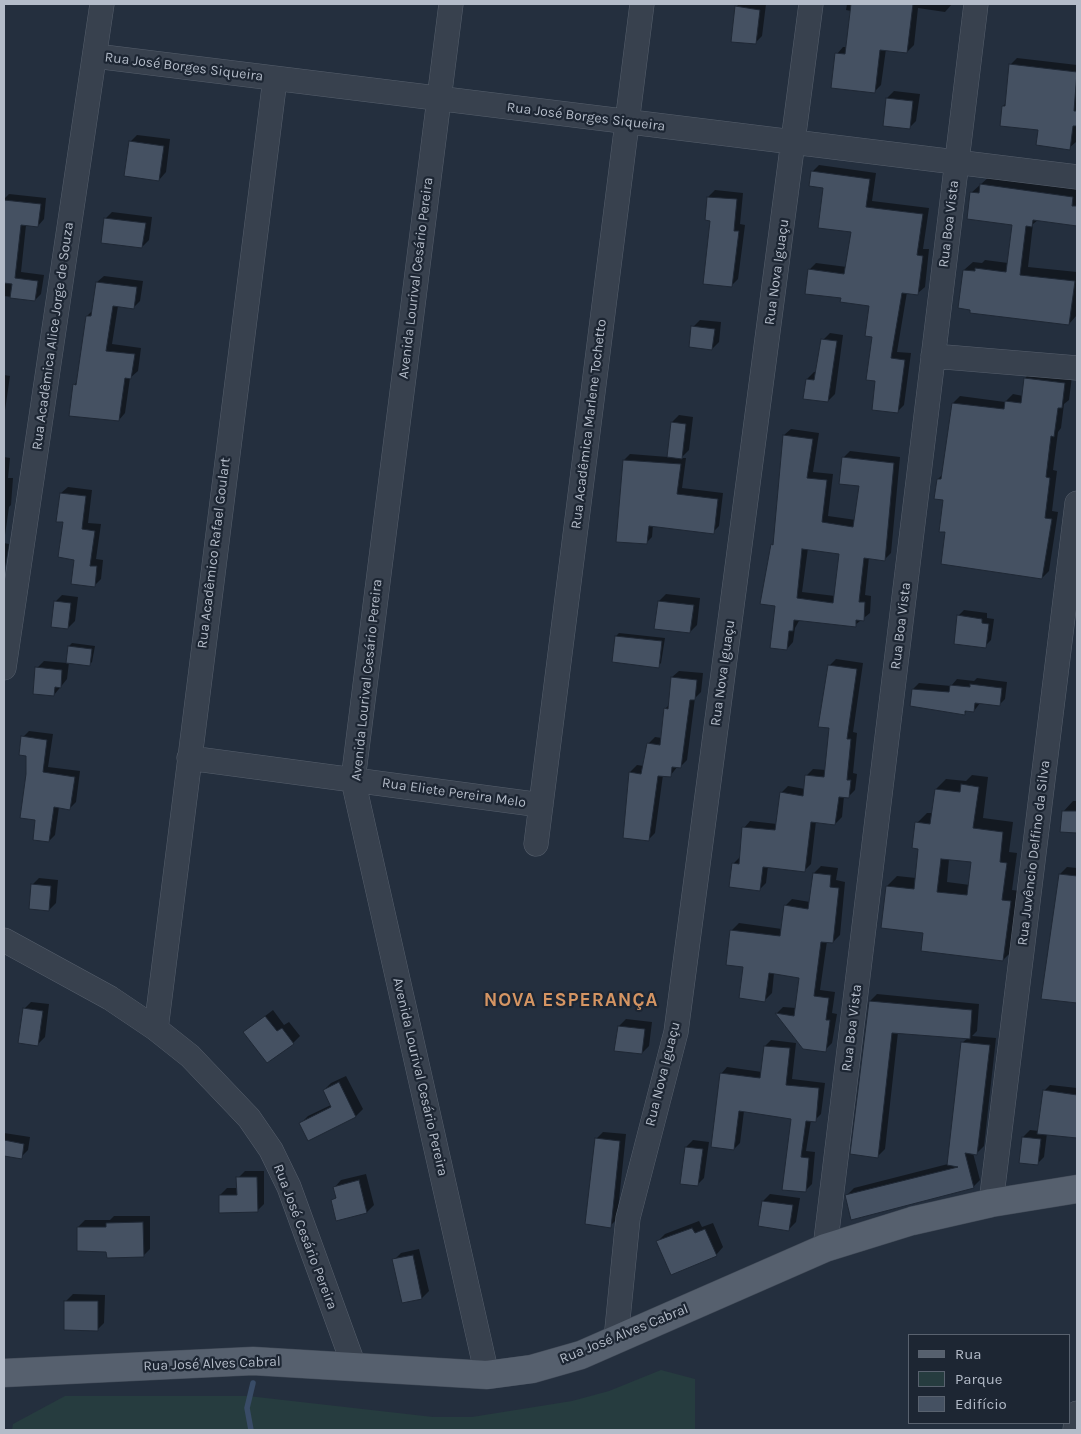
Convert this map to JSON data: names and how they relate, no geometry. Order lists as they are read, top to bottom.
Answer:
{
  "streets": {
    "main road": ["Rua José Alves Cabral"],
    "street": [
      "Rua José Borges Siqueira",
      "Rua Boa Vista",
      "Rua Nova Iguaçu",
      "Avenida Lourival Cesário Pereira",
      "Rua Acadêmica Alice Jorge de Souza",
      "Rua Acadêmica Marlene Tochetto",
      "Rua Acadêmico Rafael Goulart",
      "Rua Eliete Pereira Melo",
      "Rua Juvêncio Delfino da Silva",
      "Rua José Cesário Pereira"
    ]
  },
  "crossings": [
    ["Rua José Borges Siqueira", "Rua Boa Vista"],
    ["Rua José Borges Siqueira", "Rua Nova Iguaçu"],
    ["Rua José Borges Siqueira", "Avenida Lourival Cesário Pereira"],
    ["Rua José Borges Siqueira", "Rua Acadêmica Alice Jorge de Souza"],
    ["Rua José Borges Siqueira", "Rua Acadêmica Marlene Tochetto"],
    ["Rua José Borges Siqueira", "Rua Acadêmico Rafael Goulart"],
    ["Rua Boa Vista", "Rua José Alves Cabral"],
    ["Rua Nova Iguaçu", "Rua José Alves Cabral"],
    ["Avenida Lourival Cesário Pereira", "Rua Eliete Pereira Melo"],
    ["Avenida Lourival Cesário Pereira", "Rua José Alves Cabral"],
    ["Rua Acadêmica Marlene Tochetto", "Rua Eliete Pereira Melo"],
    ["Rua Acadêmico Rafael Goulart", "Rua Eliete Pereira Melo"],
    ["Rua Acadêmico Rafael Goulart", "Rua José Cesário Pereira"],
    ["Rua Juvêncio Delfino da Silva", "Rua José Alves Cabral"],
    ["Rua José Cesário Pereira", "Rua José Alves Cabral"]
  ],
  "districts": ["NOVA ESPERANÇA"],
  "legend": ["Rua", "Parque", "Edifício"]
}
